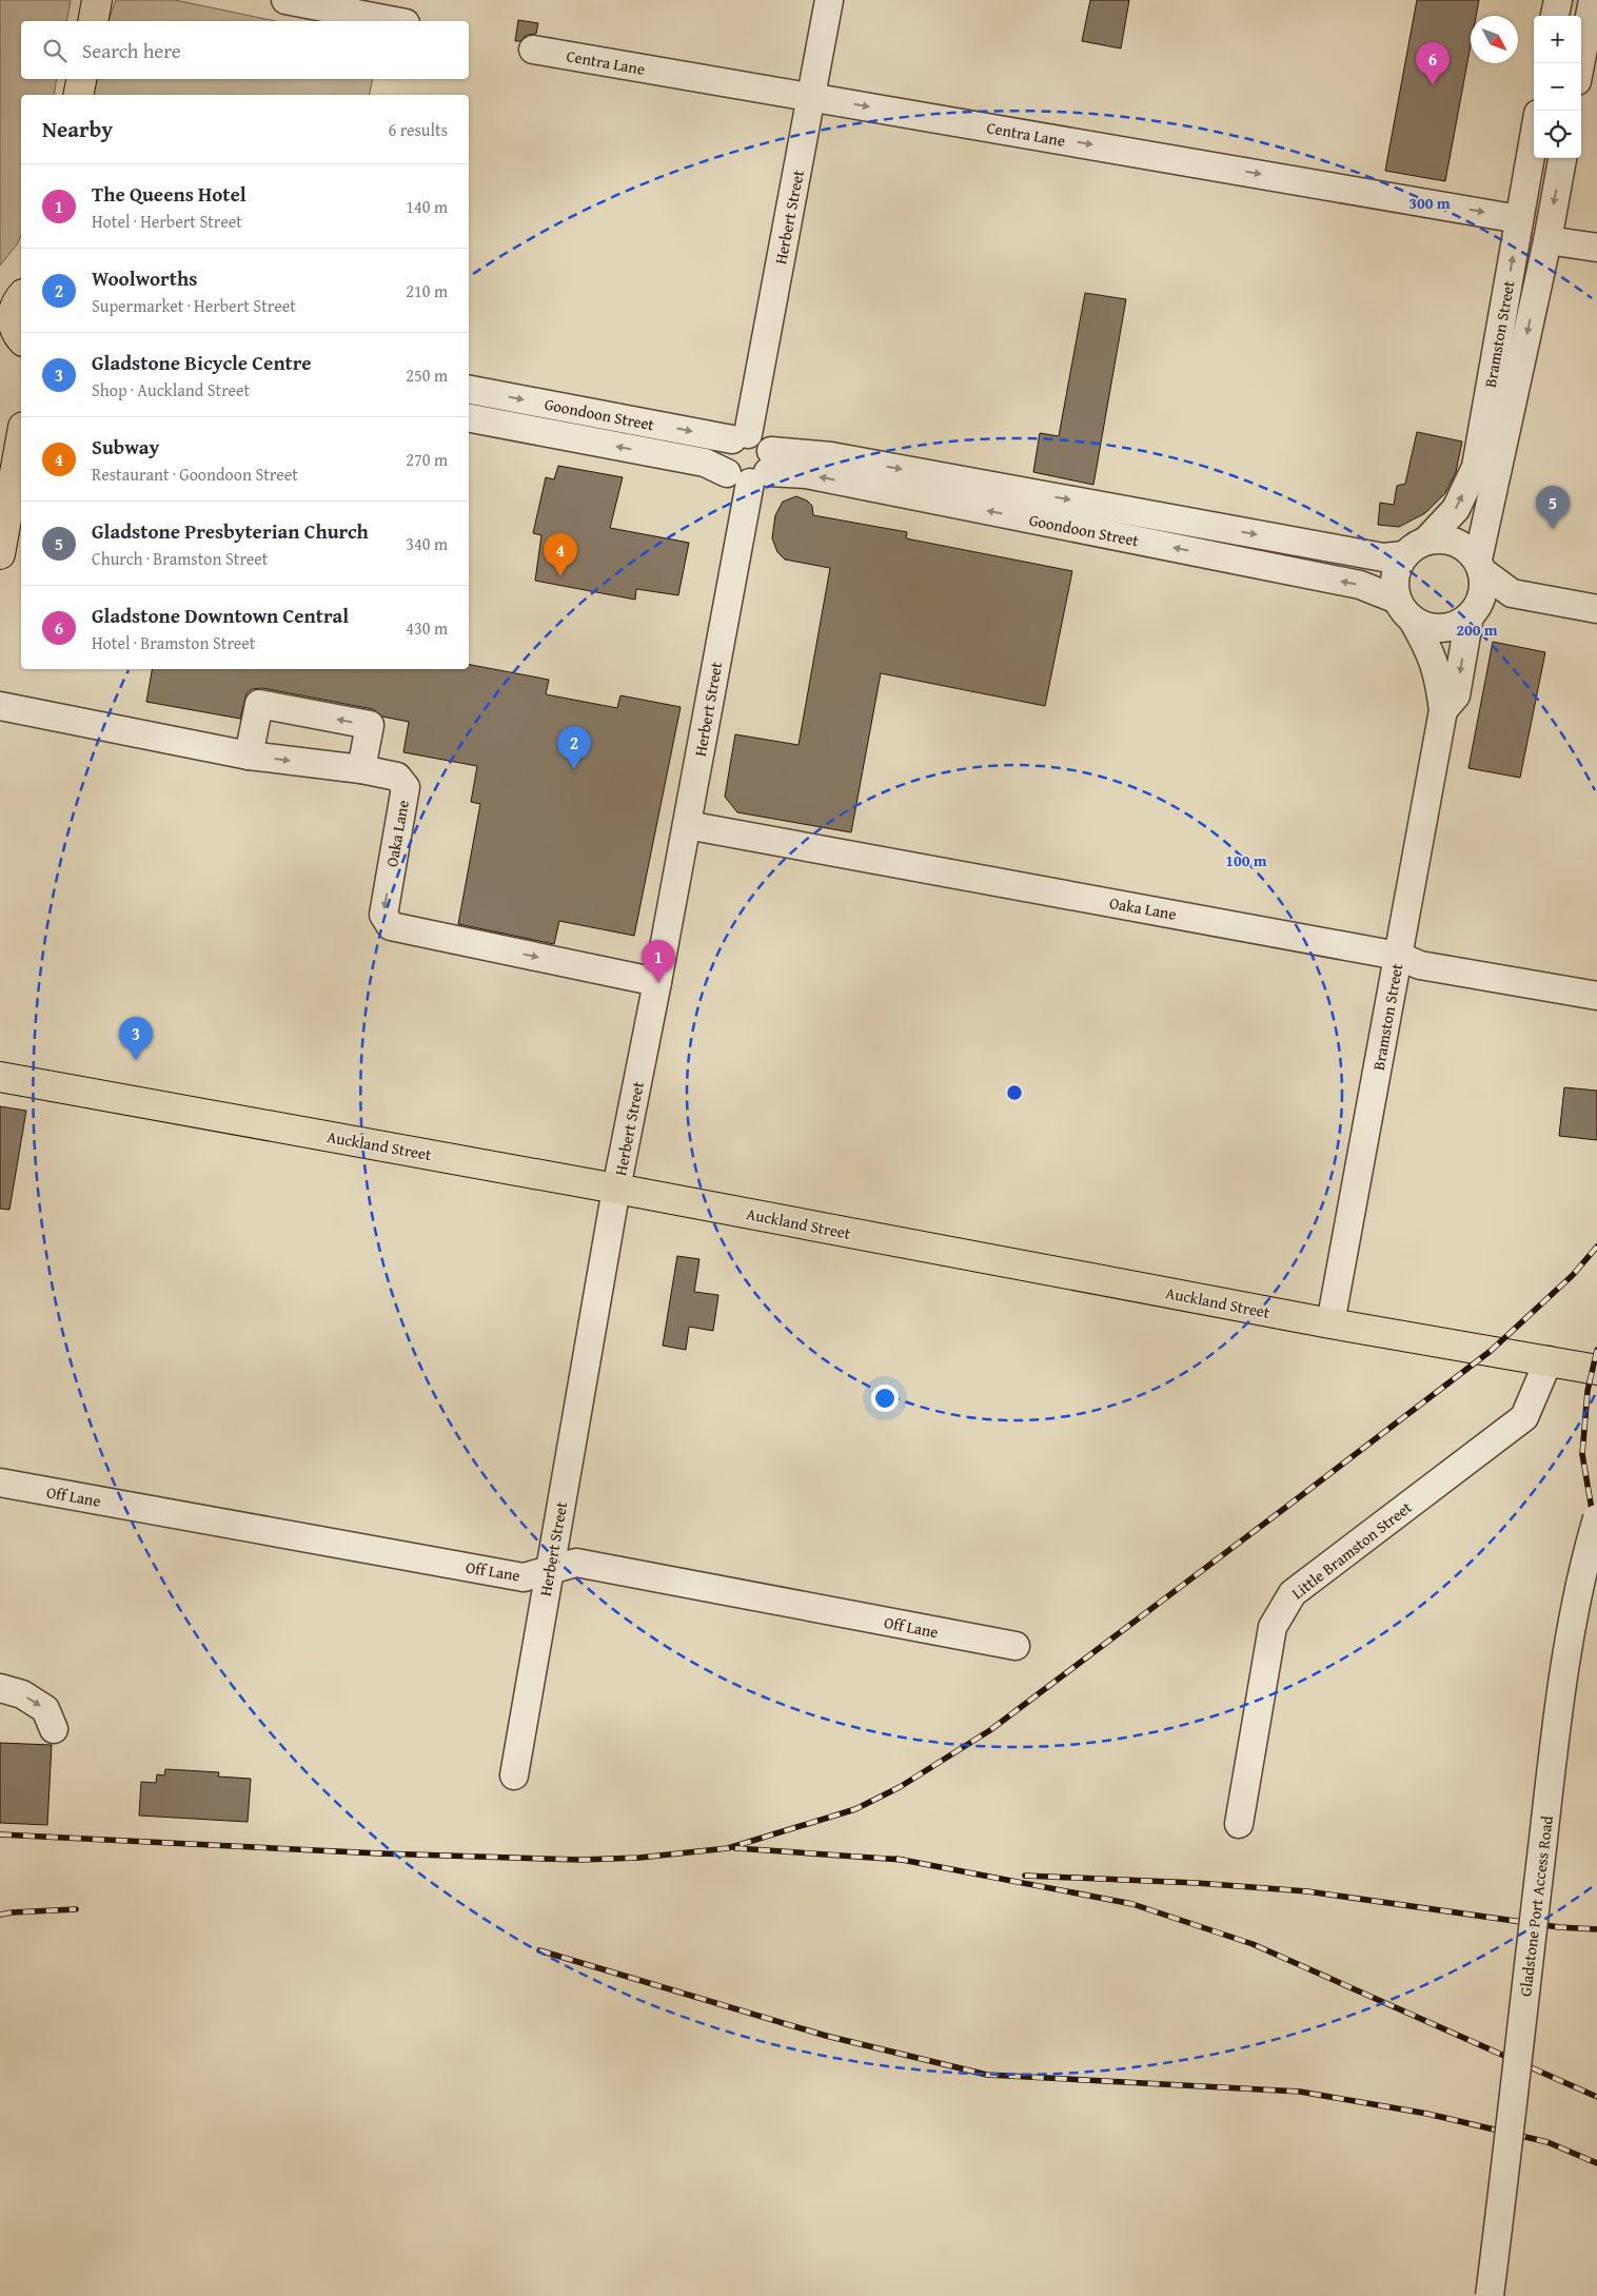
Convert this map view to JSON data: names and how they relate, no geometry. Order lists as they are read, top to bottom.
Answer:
{
  "streets": {
    "main road": ["Auckland Street"],
    "street": [
      "Centra Lane",
      "Herbert Street",
      "Bramston Street",
      "Goondoon Street",
      "Oaka Lane",
      "Off Lane",
      "Little Bramston Street",
      "Gladstone Port Access Road"
    ]
  },
  "crossings": [
    ["Centra Lane", "Herbert Street"],
    ["Centra Lane", "Bramston Street"],
    ["Herbert Street", "Goondoon Street"],
    ["Herbert Street", "Oaka Lane"],
    ["Herbert Street", "Auckland Street"],
    ["Herbert Street", "Off Lane"],
    ["Bramston Street", "Goondoon Street"],
    ["Bramston Street", "Oaka Lane"],
    ["Bramston Street", "Auckland Street"],
    ["Auckland Street", "Little Bramston Street"]
  ],
  "one_way": ["Centra Lane"],
  "north": "bottom right",
  "page": {
    "map_buttons": ["+", "−"],
    "search": "Search here",
    "pins": [
      "6",
      "5",
      "4",
      "2",
      "1",
      "3"
    ],
    "heading": ["Nearby", "6 results"],
    "list": [
      {
        "mark": "1",
        "name": "The Queens Hotel",
        "note": "Hotel · Herbert Street",
        "value": "140 m"
      },
      {
        "mark": "2",
        "name": "Woolworths",
        "note": "Supermarket · Herbert Street",
        "value": "210 m"
      },
      {
        "mark": "3",
        "name": "Gladstone Bicycle Centre",
        "note": "Shop · Auckland Street",
        "value": "250 m"
      },
      {
        "mark": "4",
        "name": "Subway",
        "note": "Restaurant · Goondoon Street",
        "value": "270 m"
      },
      {
        "mark": "5",
        "name": "Gladstone Presbyterian Church",
        "note": "Church · Bramston Street",
        "value": "340 m"
      },
      {
        "mark": "6",
        "name": "Gladstone Downtown Central",
        "note": "Hotel · Bramston Street",
        "value": "430 m"
      }
    ]
  },
  "rings": ["300 m", "200 m", "100 m"]
}
